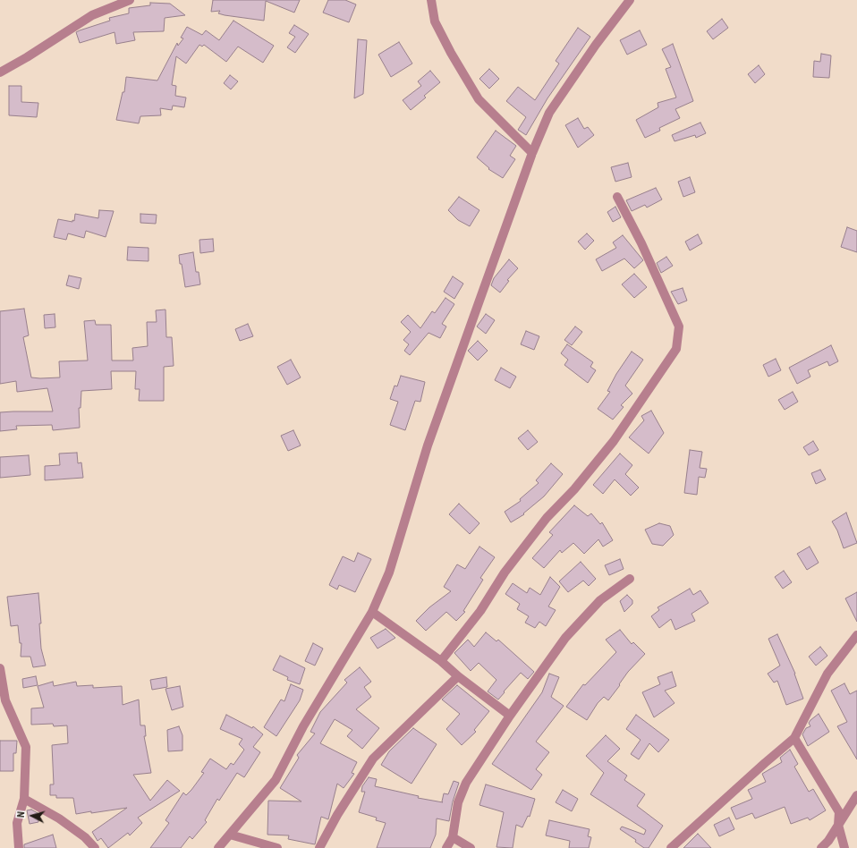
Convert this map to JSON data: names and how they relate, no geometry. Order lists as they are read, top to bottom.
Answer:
{
  "north": "left"
}
